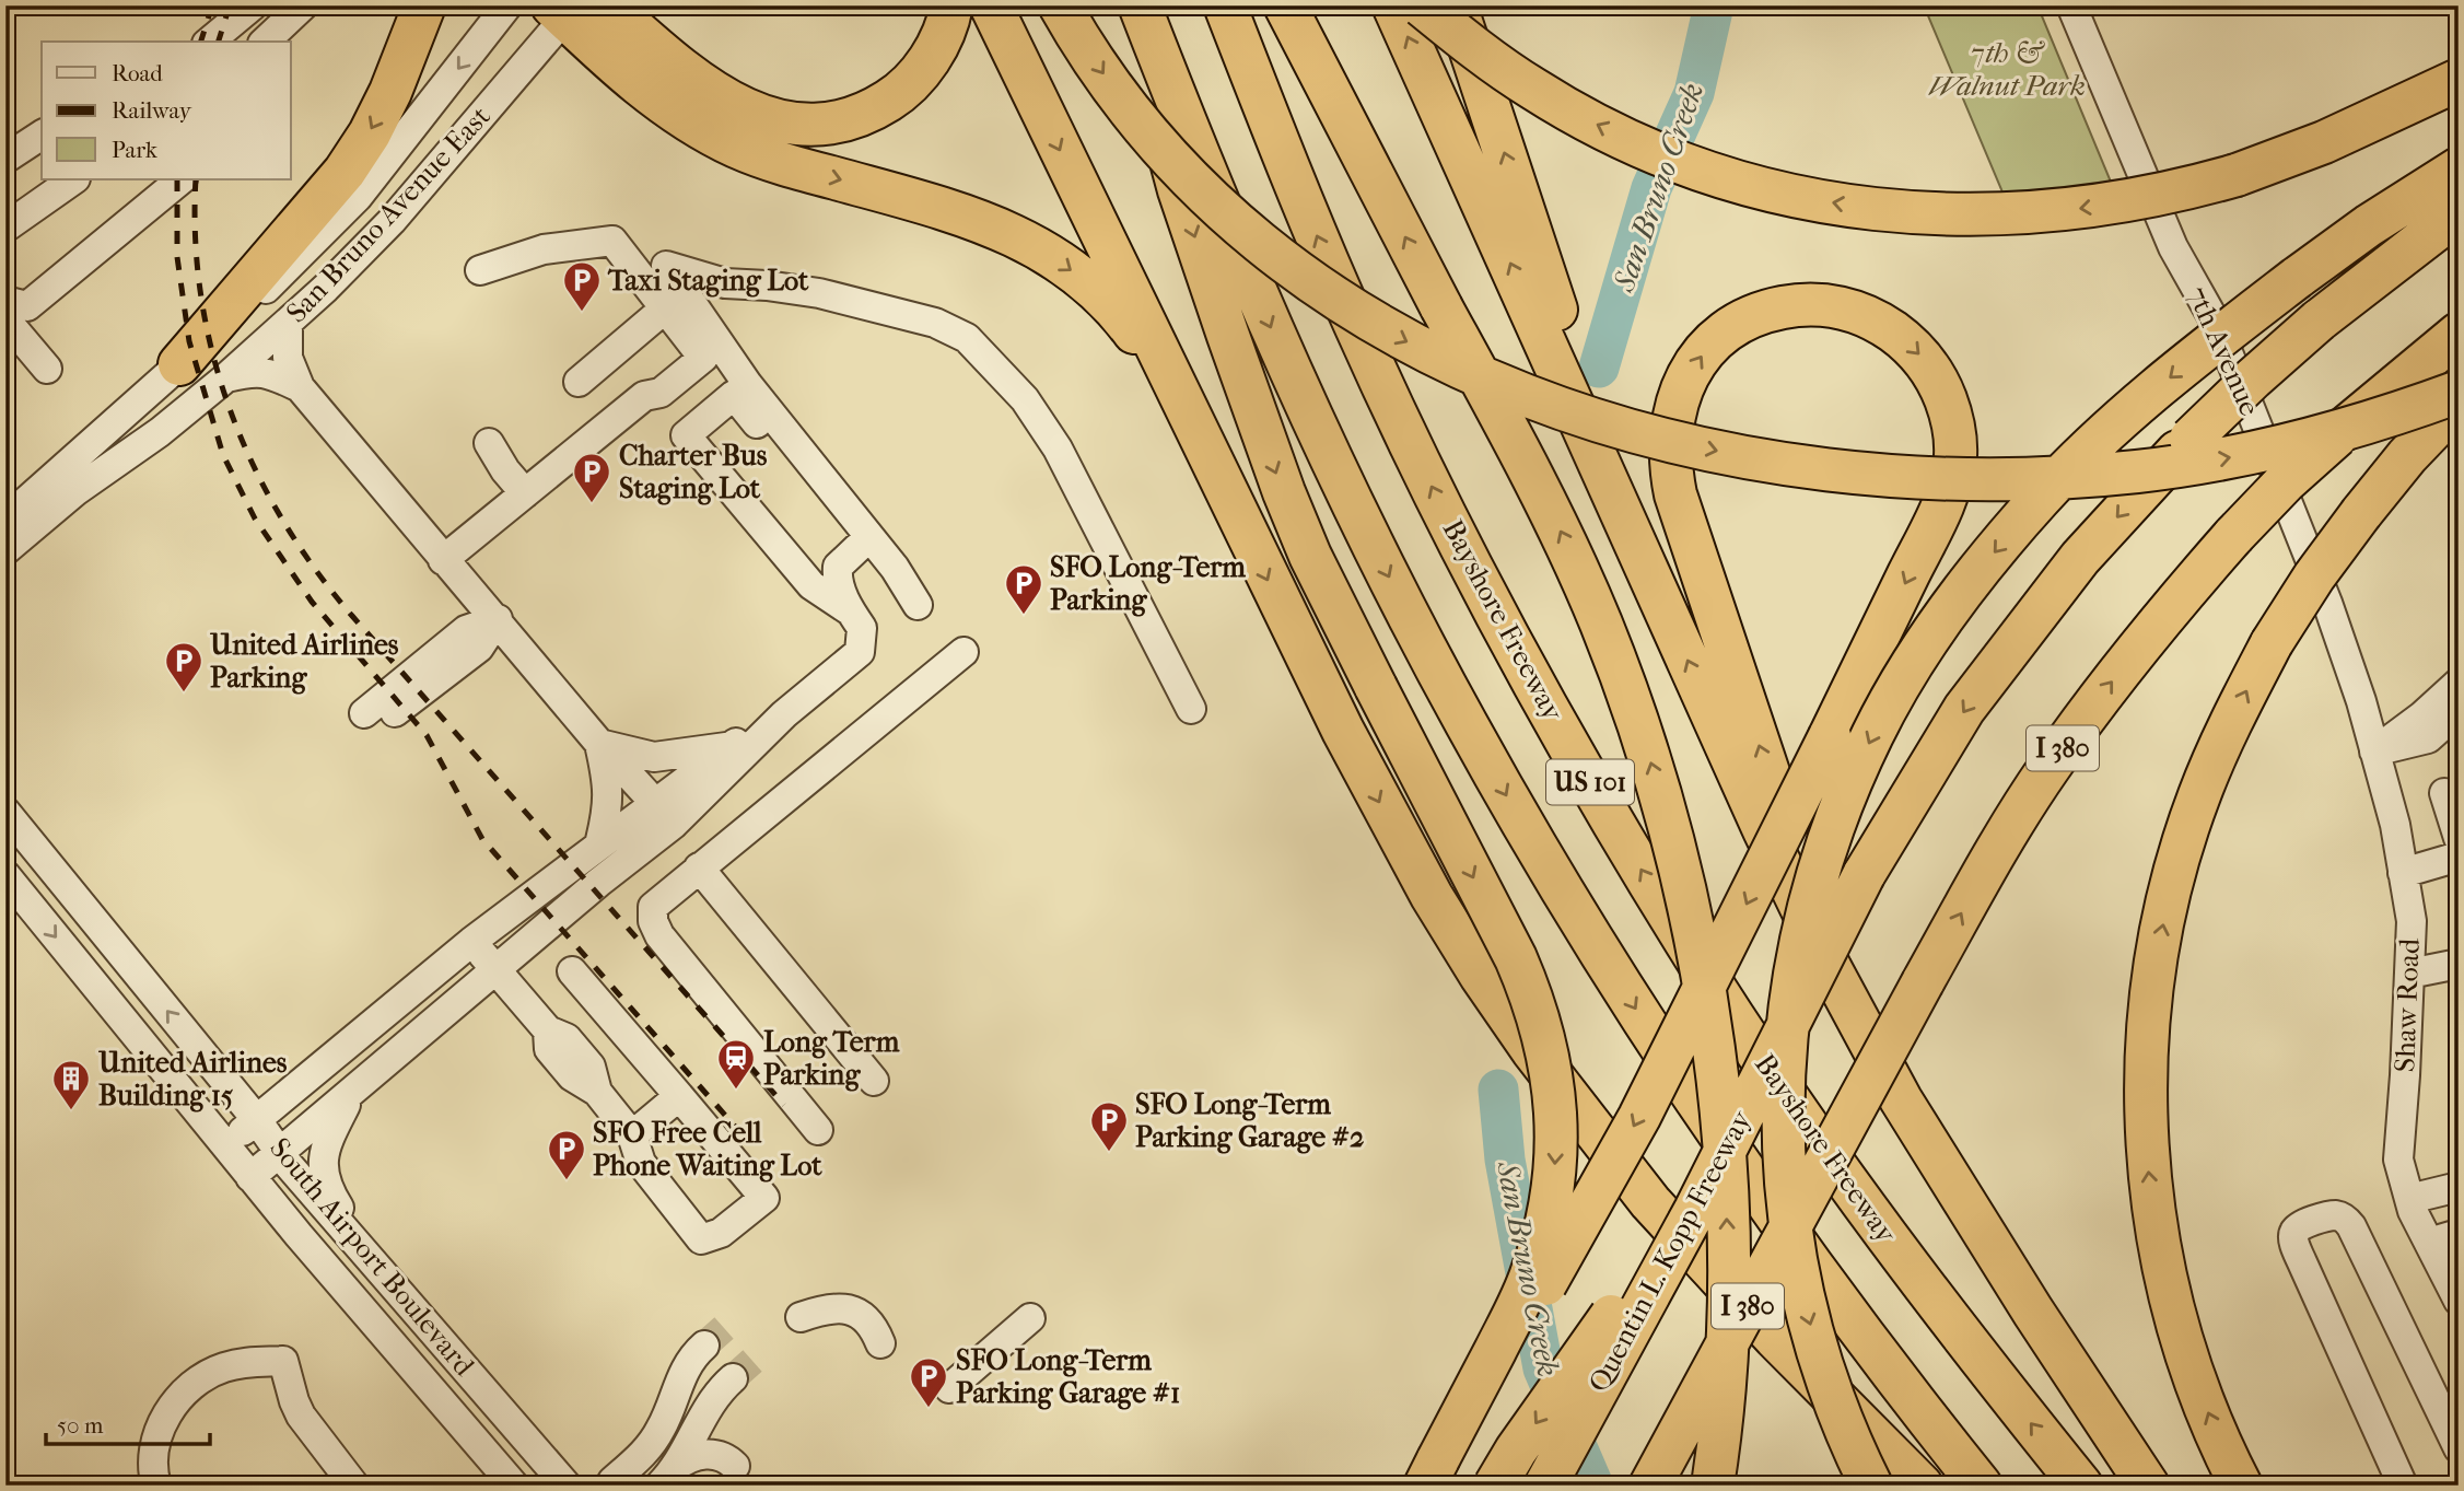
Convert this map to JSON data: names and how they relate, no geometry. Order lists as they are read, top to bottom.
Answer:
{
  "streets": {
    "highway": [
      "Bayshore Freeway",
      "I 380",
      "US 101",
      "Quentin L. Kopp Freeway"
    ],
    "street": [
      "San Bruno Avenue East",
      "7th Avenue",
      "Shaw Road",
      "South Airport Boulevard"
    ]
  },
  "crossings": [
    ["7th Avenue", "Shaw Road"]
  ],
  "water": ["San Bruno Creek"],
  "parks": ["7th & Walnut Park"],
  "places": {
    "parking": [
      "Taxi Staging Lot",
      "Charter Bus Staging Lot",
      "SFO Long-Term Parking",
      "United Airlines Parking",
      "SFO Long-Term Parking Garage #2",
      "SFO Free Cell Phone Waiting Lot",
      "SFO Long-Term Parking Garage #1"
    ],
    "station": ["Long Term Parking"],
    "building": ["United Airlines Building 15"]
  },
  "legend": ["Road", "Railway", "Park"],
  "scale_bar": "50 m"
}
